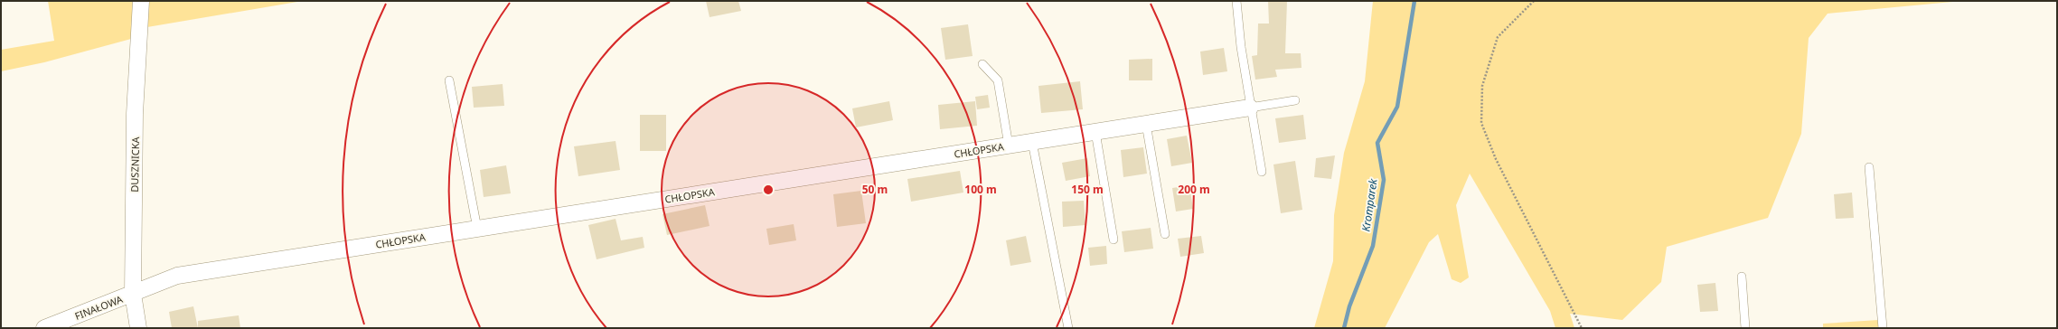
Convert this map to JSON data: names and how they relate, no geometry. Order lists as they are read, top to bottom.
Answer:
{
  "streets": {
    "street": ["CHŁOPSKA", "DUSZNICKA", "FINAŁOWA"]
  },
  "crossings": [
    ["CHŁOPSKA", "DUSZNICKA"],
    ["CHŁOPSKA", "FINAŁOWA"],
    ["DUSZNICKA", "FINAŁOWA"]
  ],
  "water": ["Kromparek"],
  "rings": [
    "50 m",
    "100 m",
    "150 m",
    "200 m"
  ]
}
